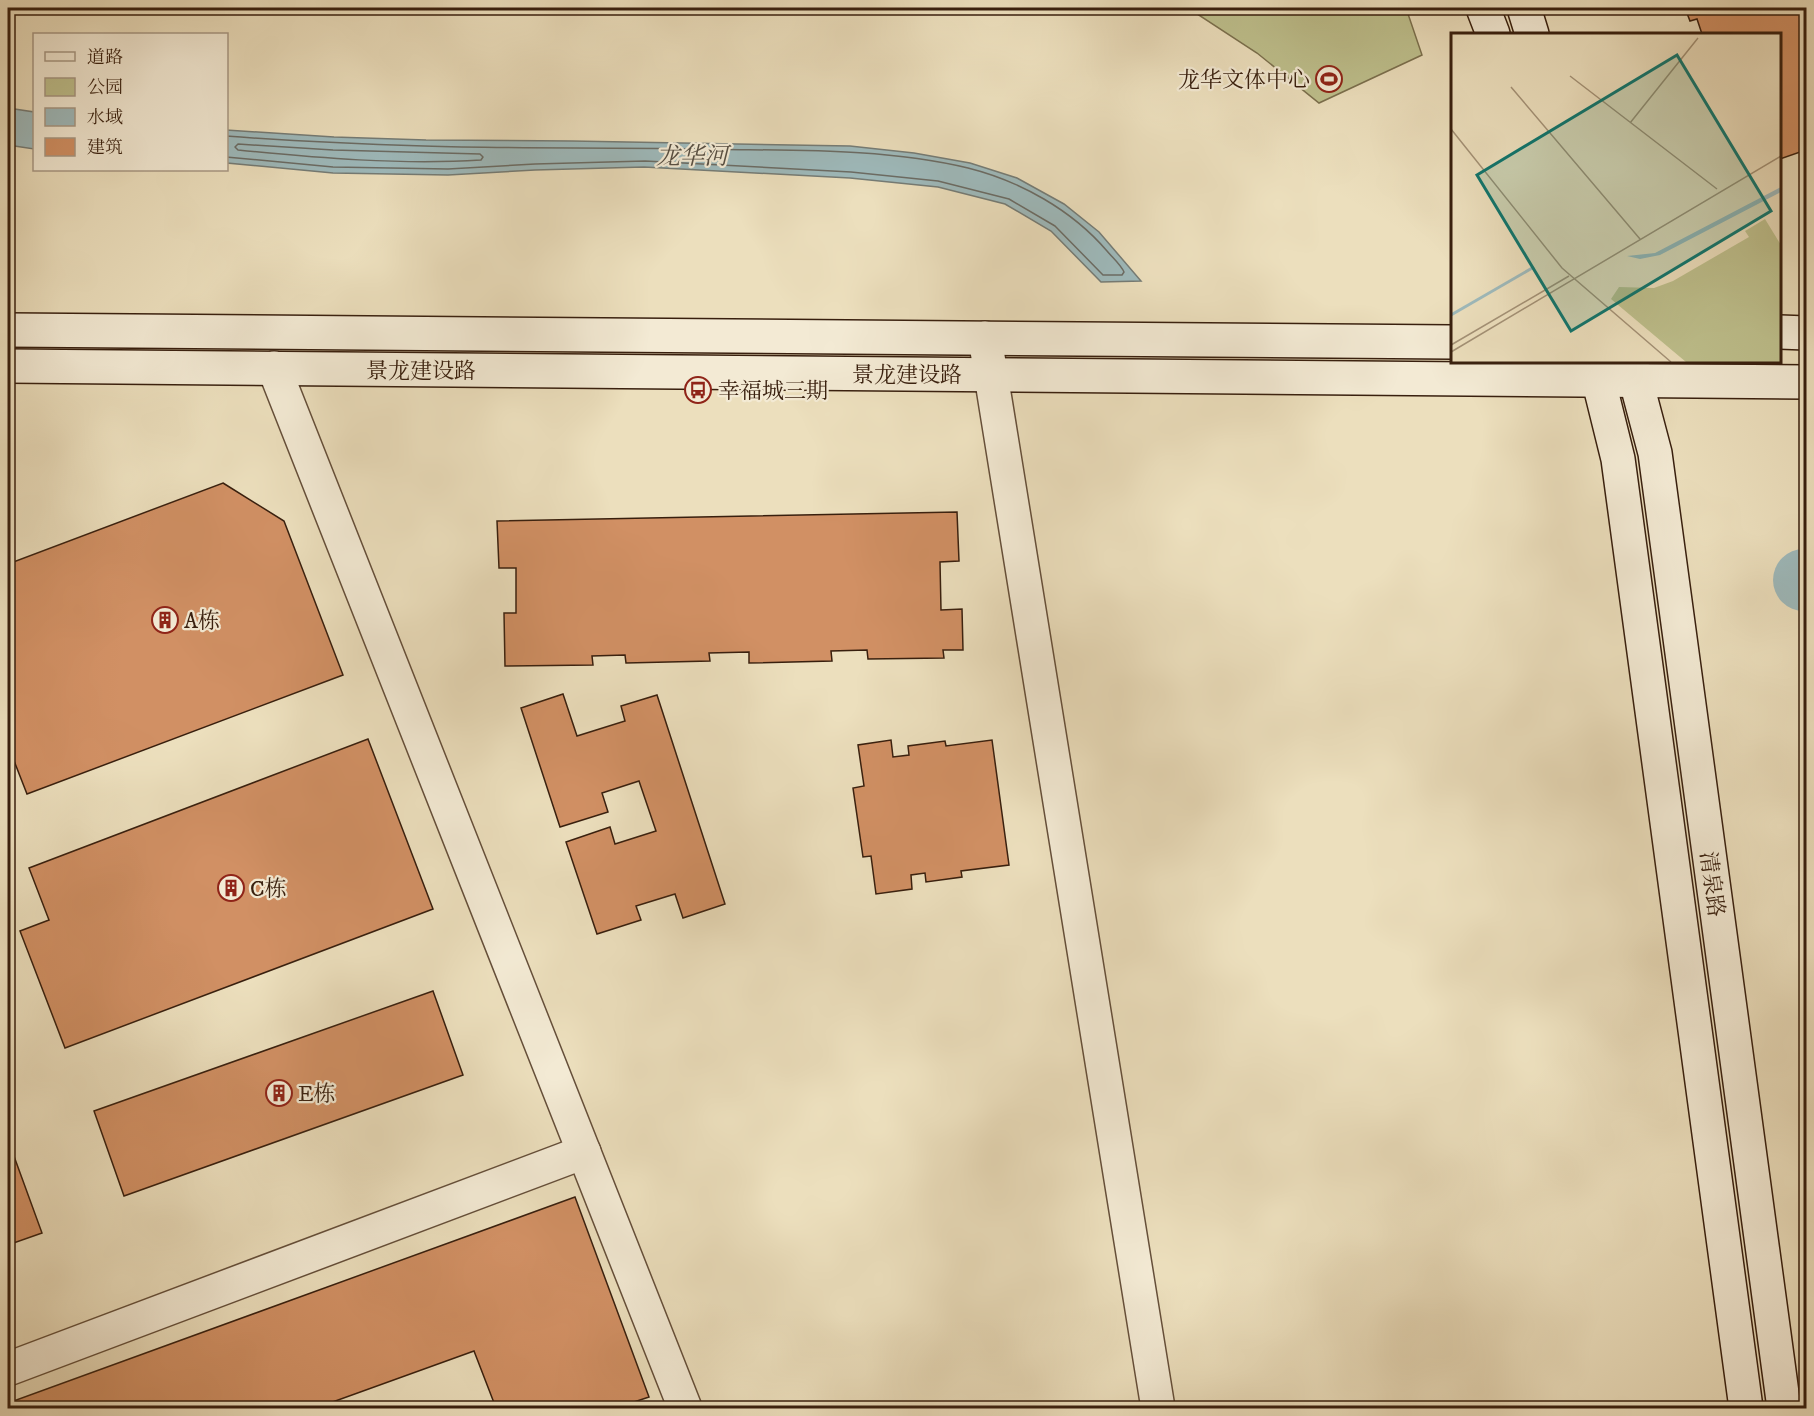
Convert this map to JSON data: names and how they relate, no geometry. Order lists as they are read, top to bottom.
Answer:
{
  "streets": {
    "main road": ["景龙建设路", "清泉路"]
  },
  "crossings": [
    ["景龙建设路", "清泉路"]
  ],
  "water": ["龙华河"],
  "places": {
    "sports": ["龙华文体中心"],
    "bus stop": ["幸福城三期"],
    "building": ["A栋", "C栋", "E栋"]
  },
  "legend": [
    "道路",
    "公园",
    "水域",
    "建筑"
  ]
}
